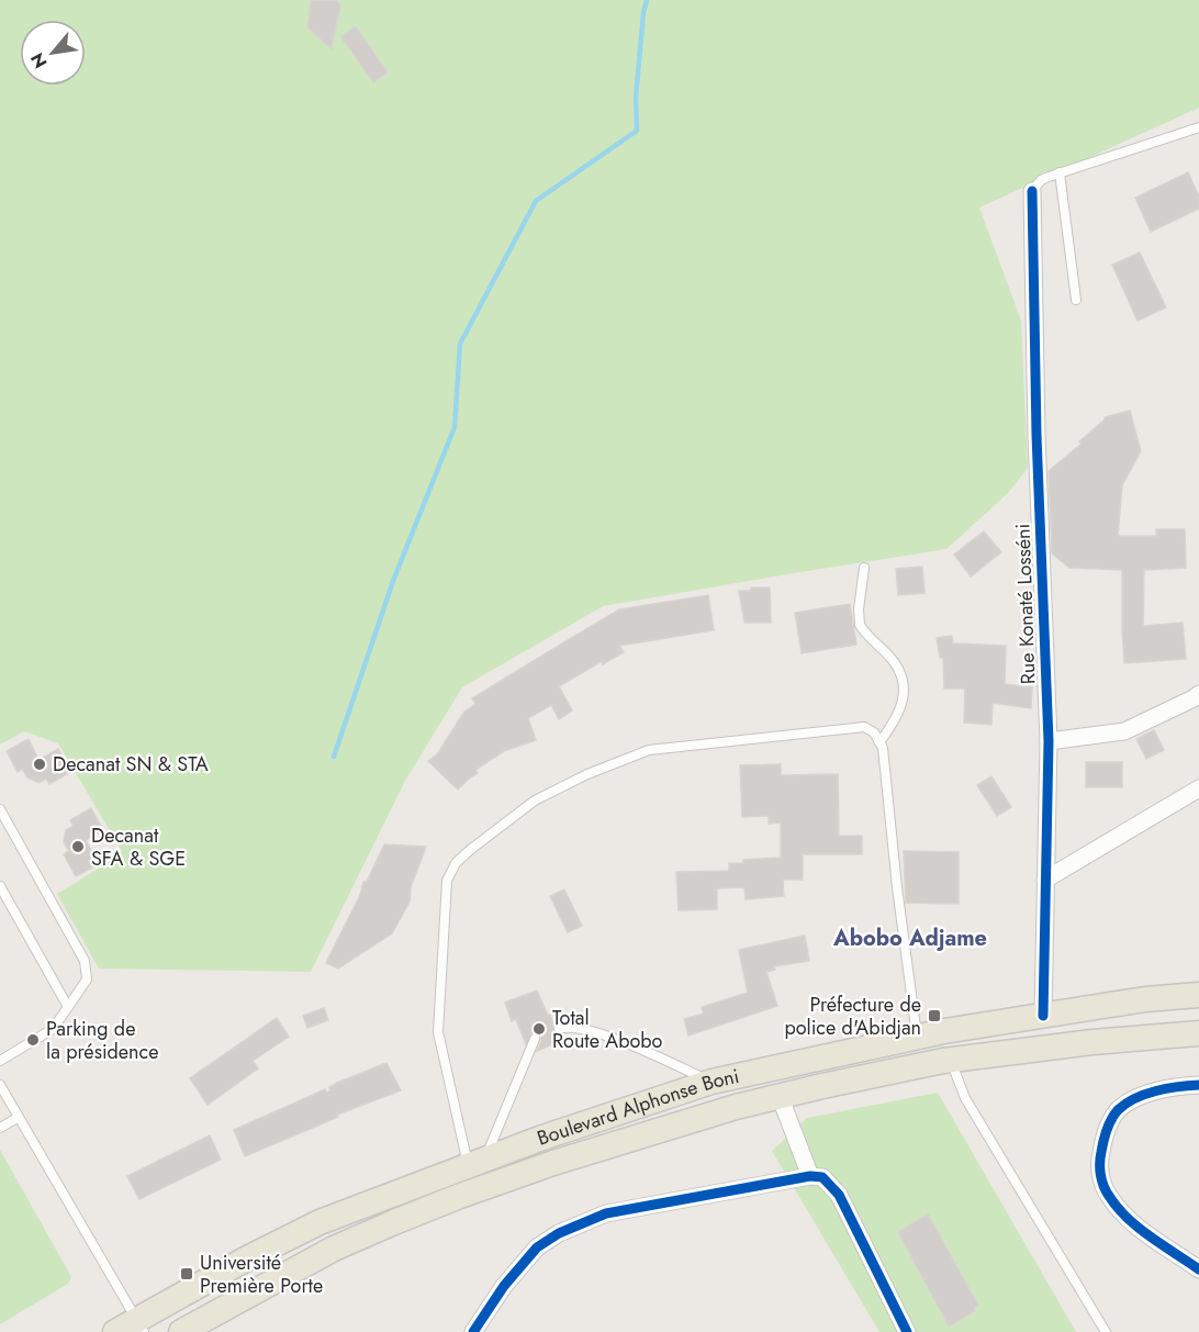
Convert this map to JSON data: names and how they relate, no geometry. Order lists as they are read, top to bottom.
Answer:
{
  "streets": {
    "main road": ["Boulevard Alphonse Boni"],
    "street": ["Rue Konaté Losséni"]
  },
  "crossings": [
    ["Rue Konaté Losséni", "Boulevard Alphonse Boni"]
  ],
  "districts": ["Abobo Adjame"],
  "places": {
    "other": [
      "Decanat SN & STA",
      "Decanat SFA & SGE",
      "Total Route Abobo",
      "Parking de la présidence"
    ],
    "transit": ["Préfecture de police d'Abidjan", "Université Première Porte"]
  },
  "north": "bottom left"
}
